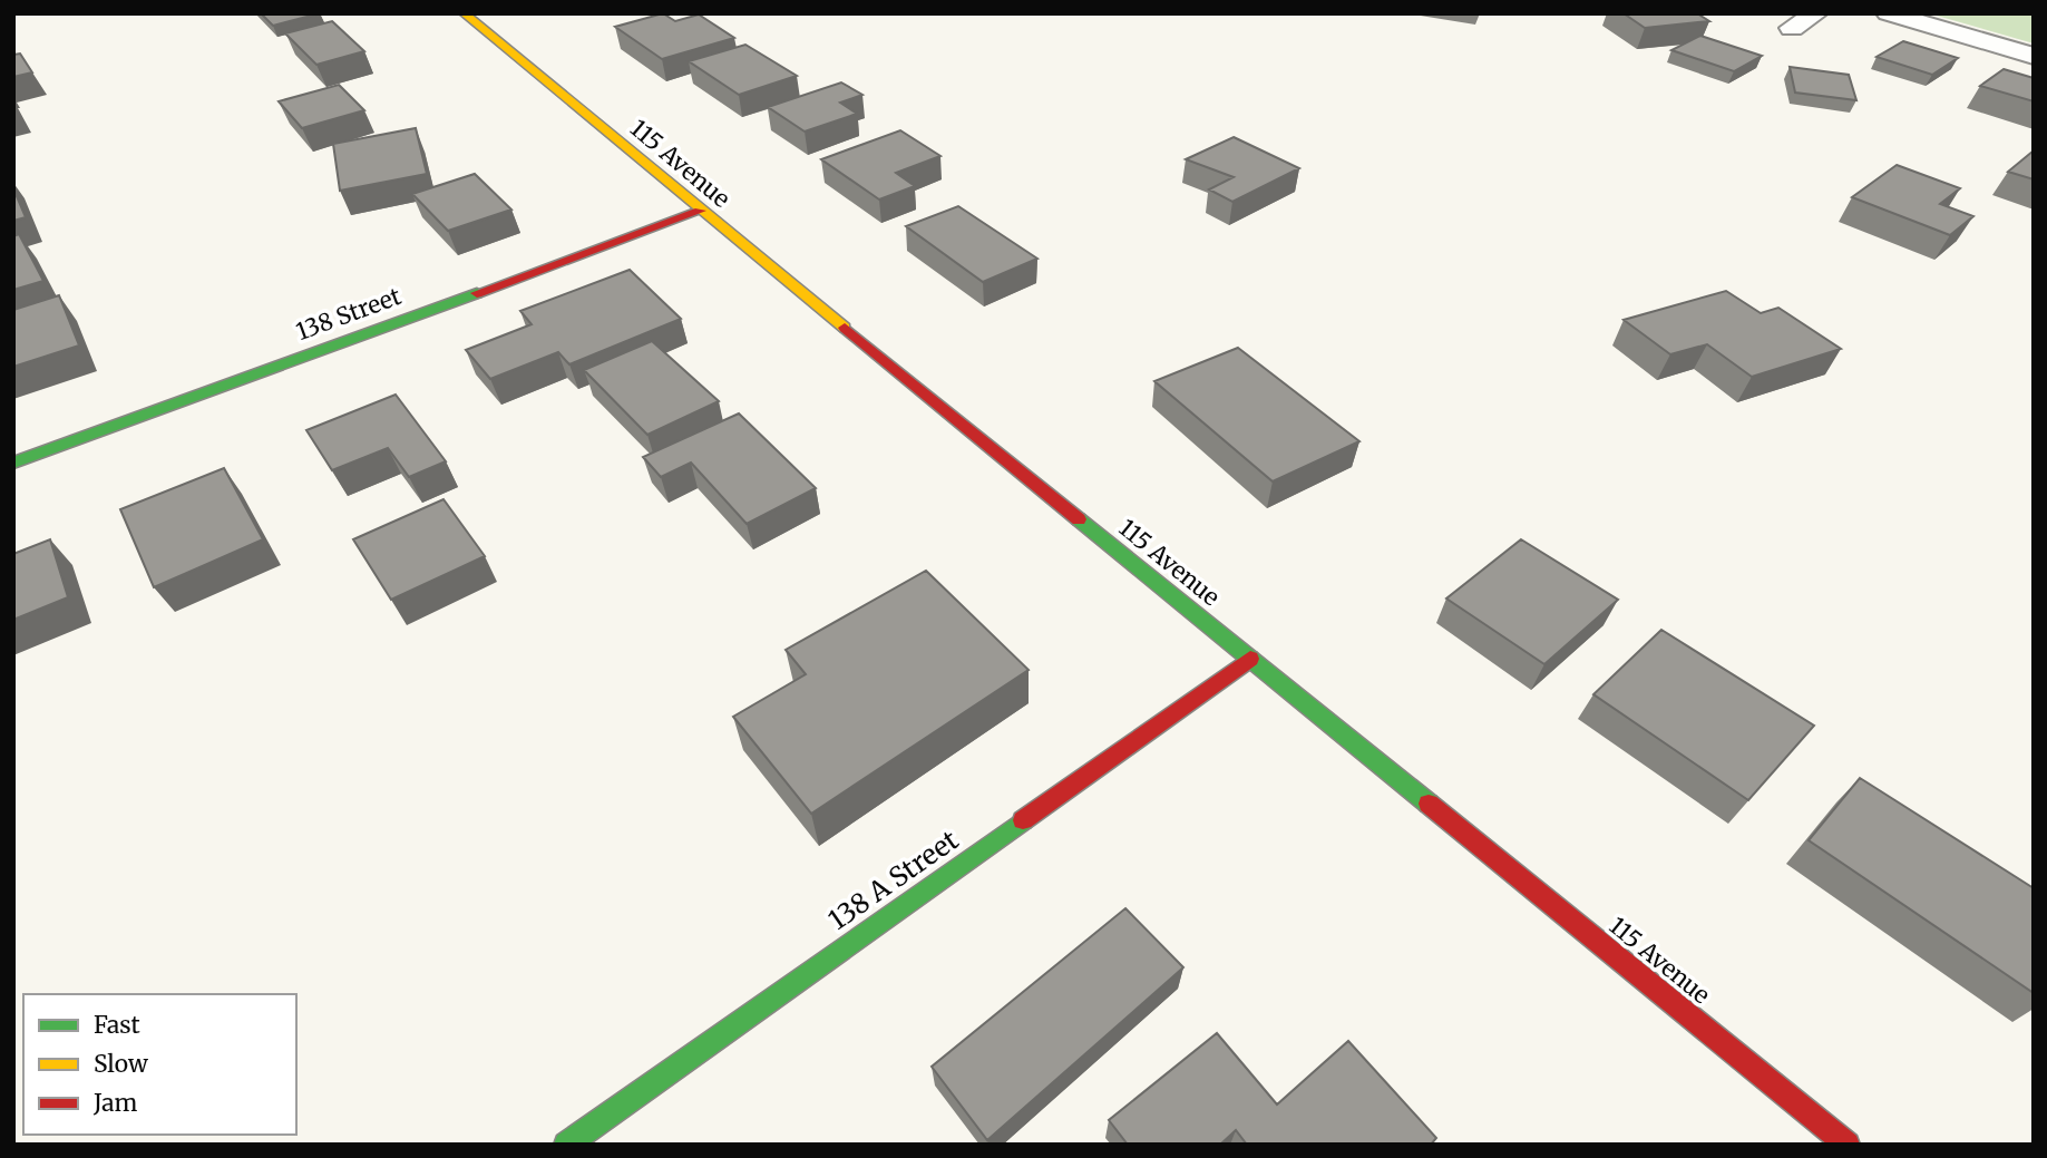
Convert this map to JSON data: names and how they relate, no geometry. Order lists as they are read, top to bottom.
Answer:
{
  "streets": {
    "street": ["115 Avenue", "138 Street", "138 A Street"]
  },
  "crossings": [
    ["115 Avenue", "138 Street"],
    ["115 Avenue", "138 A Street"]
  ],
  "legend": ["Fast", "Slow", "Jam"]
}
